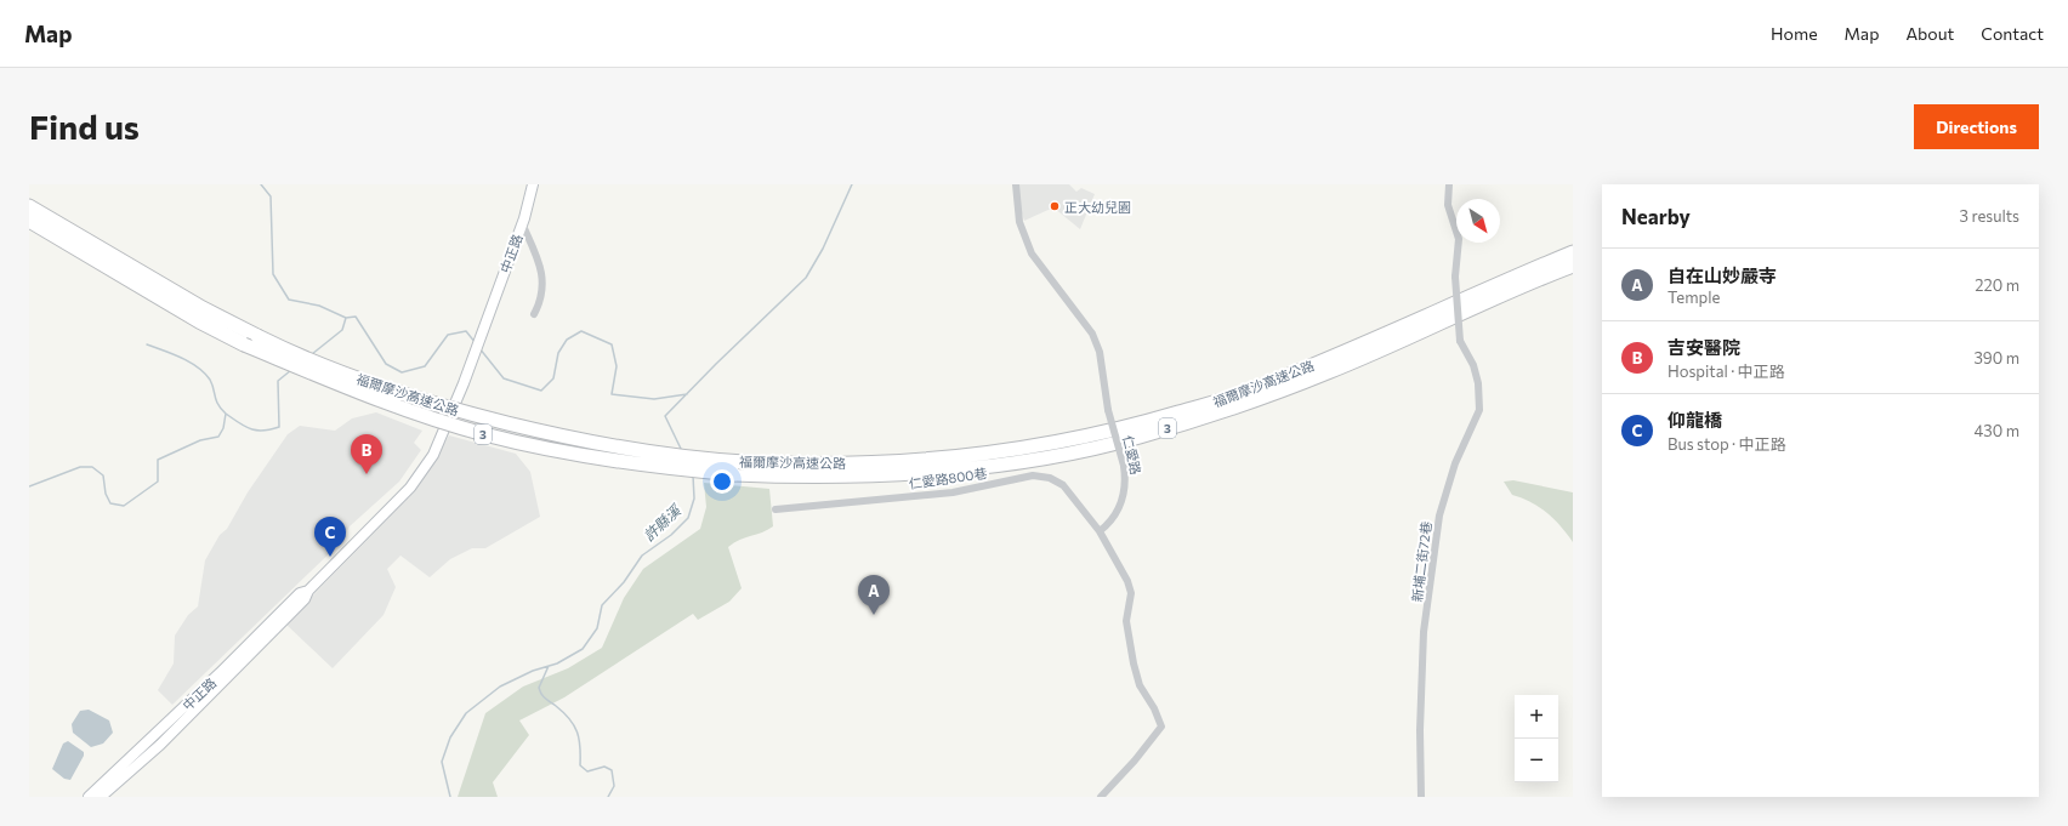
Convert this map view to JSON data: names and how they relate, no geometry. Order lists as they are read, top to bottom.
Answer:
{
  "streets": {
    "highway": ["福爾摩沙高速公路", "3"],
    "main road": ["中正路"],
    "street": ["仁愛路", "仁愛路800巷", "新埔二街72巷"]
  },
  "crossings": [
    ["仁愛路", "仁愛路800巷"]
  ],
  "water": ["許縣溪"],
  "places": ["正大幼兒園"],
  "north": "bottom right",
  "page": {
    "header": "Map",
    "nav": [
      "Home",
      "Map",
      "About",
      "Contact"
    ],
    "buttons": "Directions",
    "title": "Find us",
    "heading": ["Nearby", "3 results"],
    "list": [
      {
        "mark": "A",
        "name": "自在山妙嚴寺",
        "note": "Temple",
        "value": "220 m"
      },
      {
        "mark": "B",
        "name": "吉安醫院",
        "note": "Hospital · 中正路",
        "value": "390 m"
      },
      {
        "mark": "C",
        "name": "仰龍橋",
        "note": "Bus stop · 中正路",
        "value": "430 m"
      }
    ],
    "pins": ["B", "C", "A"],
    "map_buttons": ["+", "−"]
  }
}
